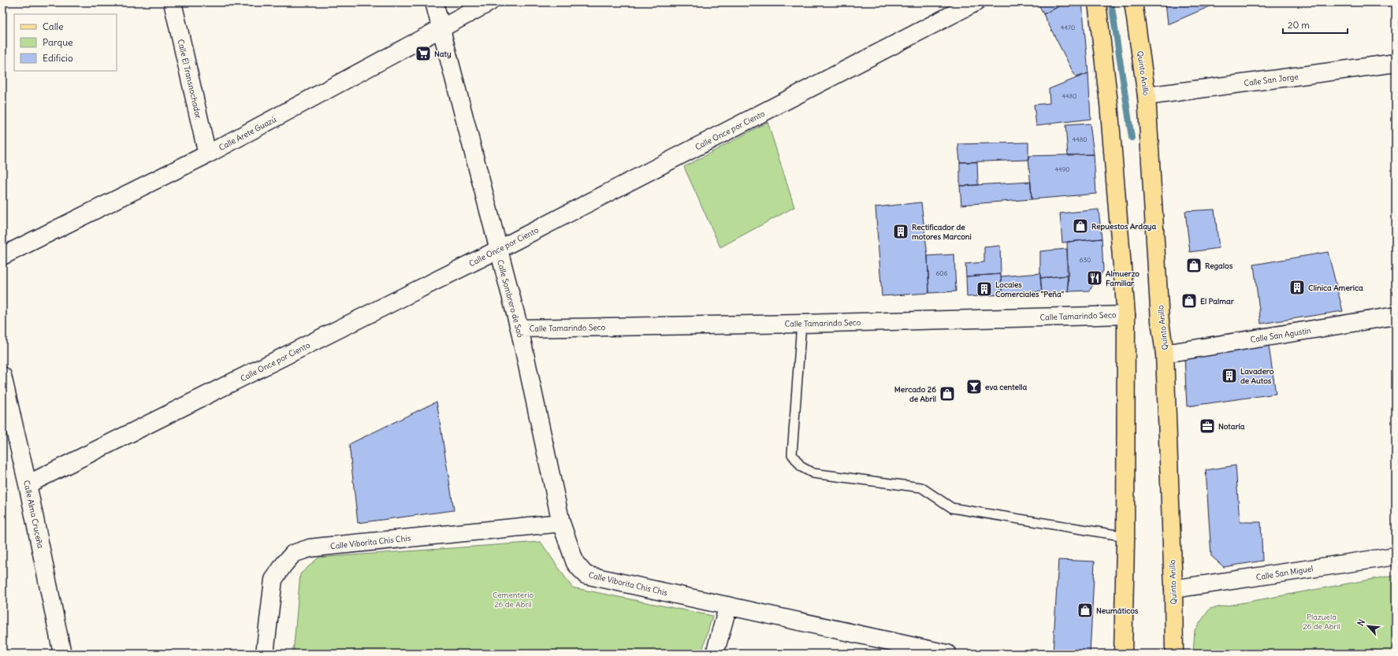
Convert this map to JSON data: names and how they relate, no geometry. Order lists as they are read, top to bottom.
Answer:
{
  "streets": {
    "main road": ["Quinto Anillo"],
    "street": [
      "Calle El Transnochador",
      "Calle San Jorge",
      "Calle Once por Ciento",
      "Calle Arete Guazú",
      "Calle Sombrero de Saó",
      "Calle Tamarindo Seco",
      "Calle San Agustin",
      "Calle Alma Cruceña",
      "Calle Viborita Chis Chis",
      "Calle San Miguel"
    ]
  },
  "crossings": [
    ["Quinto Anillo", "Calle San Jorge"],
    ["Quinto Anillo", "Calle San Agustin"],
    ["Quinto Anillo", "Calle San Miguel"],
    ["Calle El Transnochador", "Calle Arete Guazú"],
    ["Calle Once por Ciento", "Calle Sombrero de Saó"],
    ["Calle Once por Ciento", "Calle Alma Cruceña"],
    ["Calle Arete Guazú", "Calle Sombrero de Saó"],
    ["Calle Sombrero de Saó", "Calle Tamarindo Seco"],
    ["Calle Sombrero de Saó", "Calle Viborita Chis Chis"]
  ],
  "parks": ["Cementerio 26 de Abril", "Plazuela 26 de Abril"],
  "places": {
    "supermarket": ["Naty"],
    "shop": [
      "Repuestos Ardaya",
      "Regalos",
      "El Palmar",
      "Mercado 26 de Abril",
      "Neumáticos"
    ],
    "building": [
      "Rectificador de motores Marconi",
      "Clinica America",
      "Locales Comerciales \"Peña\"",
      "Lavadero de Autos"
    ],
    "restaurant": ["Almuerzo Familiar"],
    "bar": ["eva centella"],
    "office": ["Notaría"]
  },
  "house_numbers": [
    "4470",
    "4480",
    "4480",
    "4490",
    "630",
    "606"
  ],
  "legend": ["Calle", "Parque", "Edificio"],
  "scale_bar": "20 m",
  "north": "top left"
}
